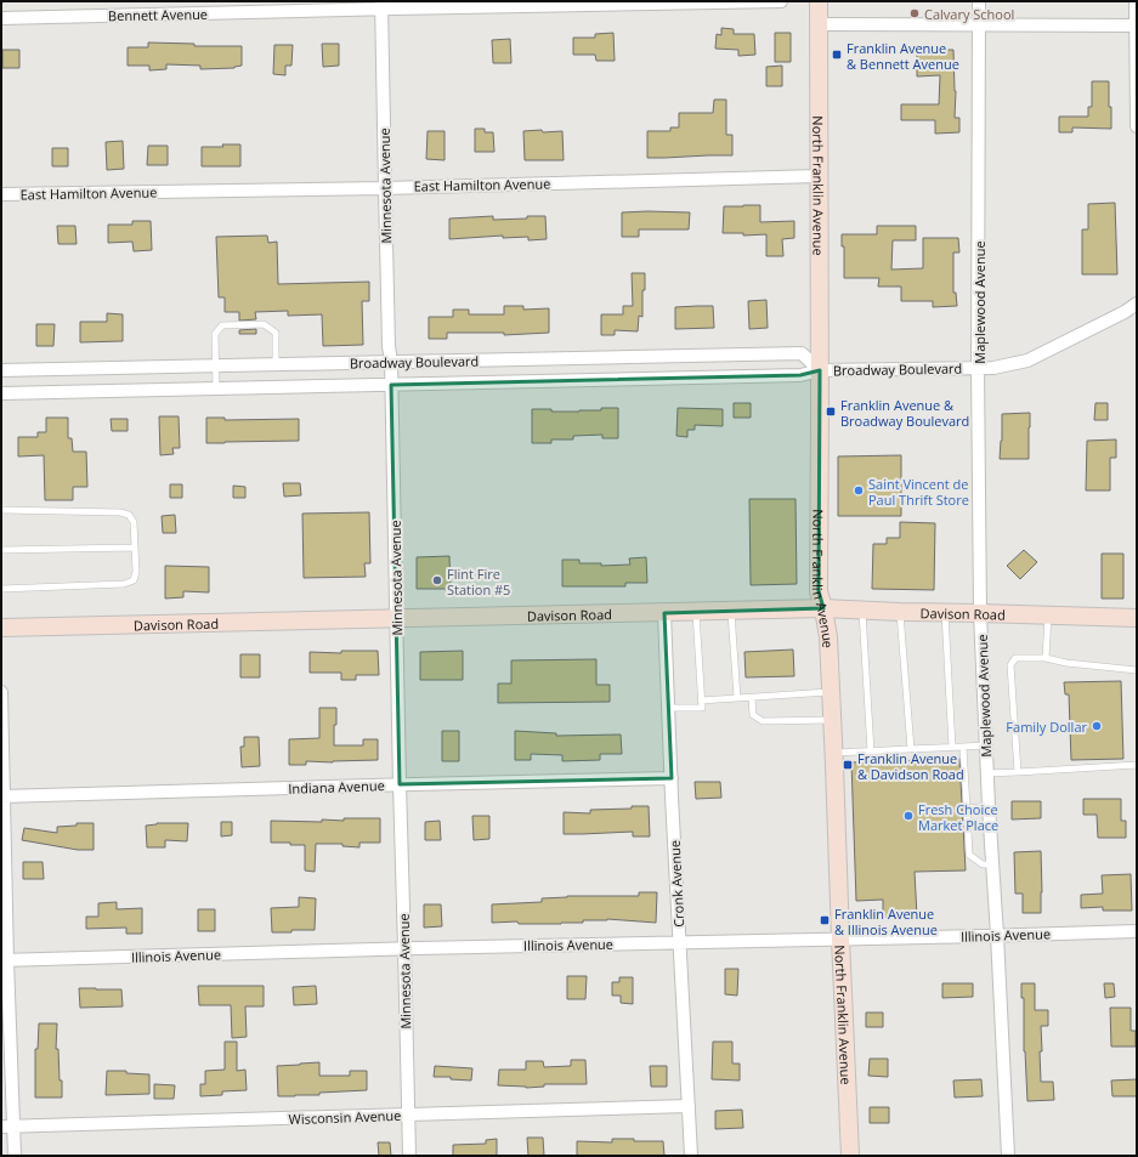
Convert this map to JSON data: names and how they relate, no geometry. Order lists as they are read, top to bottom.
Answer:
{
  "streets": {
    "street": [
      "Bennett Avenue",
      "East Hamilton Avenue",
      "Minnesota Avenue",
      "North Franklin Avenue",
      "Maplewood Avenue",
      "Broadway Boulevard",
      "Davison Road",
      "Indiana Avenue",
      "Cronk Avenue",
      "Illinois Avenue",
      "Wisconsin Avenue"
    ]
  },
  "crossings": [
    ["Bennett Avenue", "Minnesota Avenue"],
    ["East Hamilton Avenue", "Minnesota Avenue"],
    ["East Hamilton Avenue", "North Franklin Avenue"],
    ["Minnesota Avenue", "Broadway Boulevard"],
    ["Minnesota Avenue", "Davison Road"],
    ["Minnesota Avenue", "Indiana Avenue"],
    ["Minnesota Avenue", "Illinois Avenue"],
    ["Minnesota Avenue", "Wisconsin Avenue"],
    ["North Franklin Avenue", "Broadway Boulevard"],
    ["North Franklin Avenue", "Davison Road"],
    ["North Franklin Avenue", "Illinois Avenue"],
    ["Maplewood Avenue", "Broadway Boulevard"],
    ["Maplewood Avenue", "Davison Road"],
    ["Maplewood Avenue", "Illinois Avenue"],
    ["Davison Road", "Cronk Avenue"],
    ["Indiana Avenue", "Cronk Avenue"],
    ["Cronk Avenue", "Illinois Avenue"],
    ["Cronk Avenue", "Wisconsin Avenue"]
  ],
  "places": {
    "other": [
      "Calvary School",
      "Saint Vincent de Paul Thrift Store",
      "Flint Fire Station #5",
      "Family Dollar",
      "Fresh Choice Market Place"
    ],
    "transit": [
      "Franklin Avenue & Bennett Avenue",
      "Franklin Avenue & Broadway Boulevard",
      "Franklin Avenue & Davidson Road",
      "Franklin Avenue & Illinois Avenue"
    ]
  }
}
